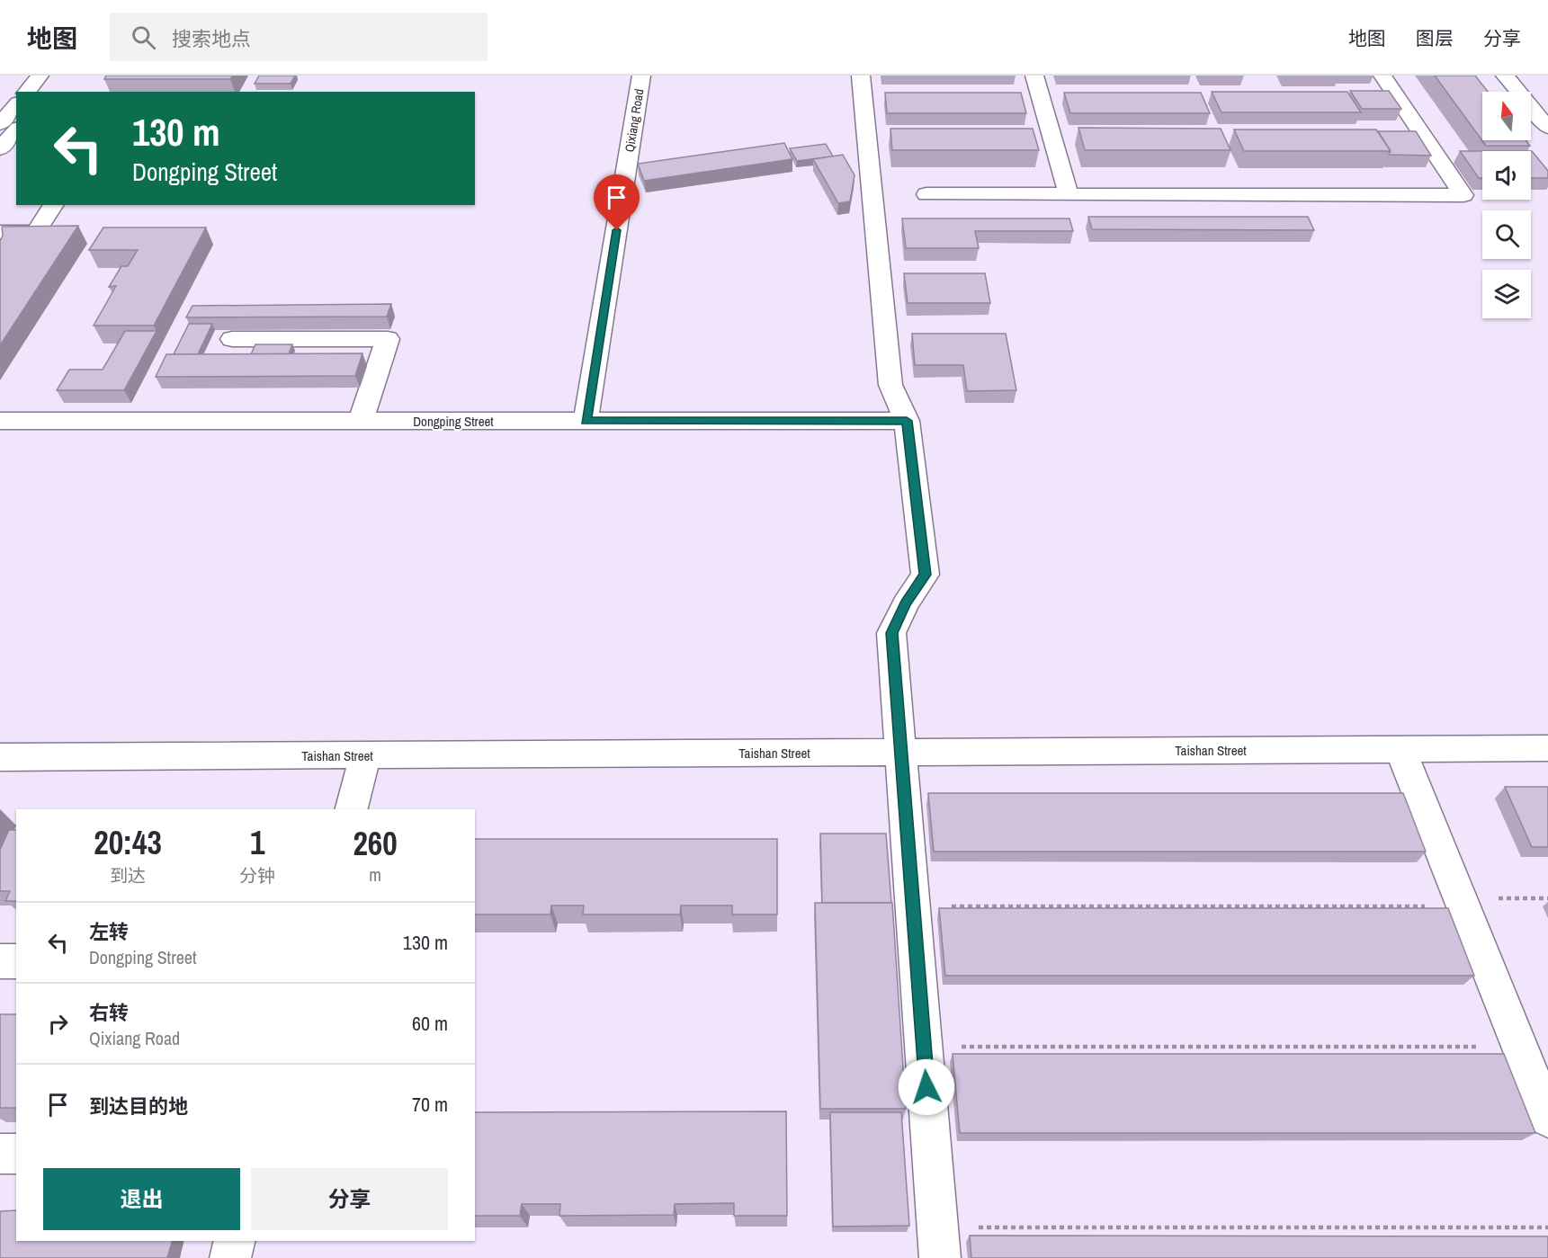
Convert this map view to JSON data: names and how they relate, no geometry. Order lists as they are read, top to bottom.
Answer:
{
  "streets": {
    "street": ["Qixiang Road", "Dongping Street", "Taishan Street"]
  },
  "crossings": [
    ["Qixiang Road", "Dongping Street"]
  ],
  "north": "top",
  "page": {
    "header": "地图",
    "search": "搜索地点",
    "nav": ["地图", "图层", "分享"],
    "turn": ["130 m", "Dongping Street"],
    "eta": [
      "20:43",
      "到达",
      "1",
      "分钟",
      "260",
      "m"
    ],
    "list": [
      {
        "name": "左转",
        "note": "Dongping Street",
        "value": "130 m"
      },
      {
        "name": "右转",
        "note": "Qixiang Road",
        "value": "60 m"
      },
      {
        "name": "到达目的地",
        "value": "70 m"
      }
    ],
    "buttons": ["退出", "分享"]
  }
}
